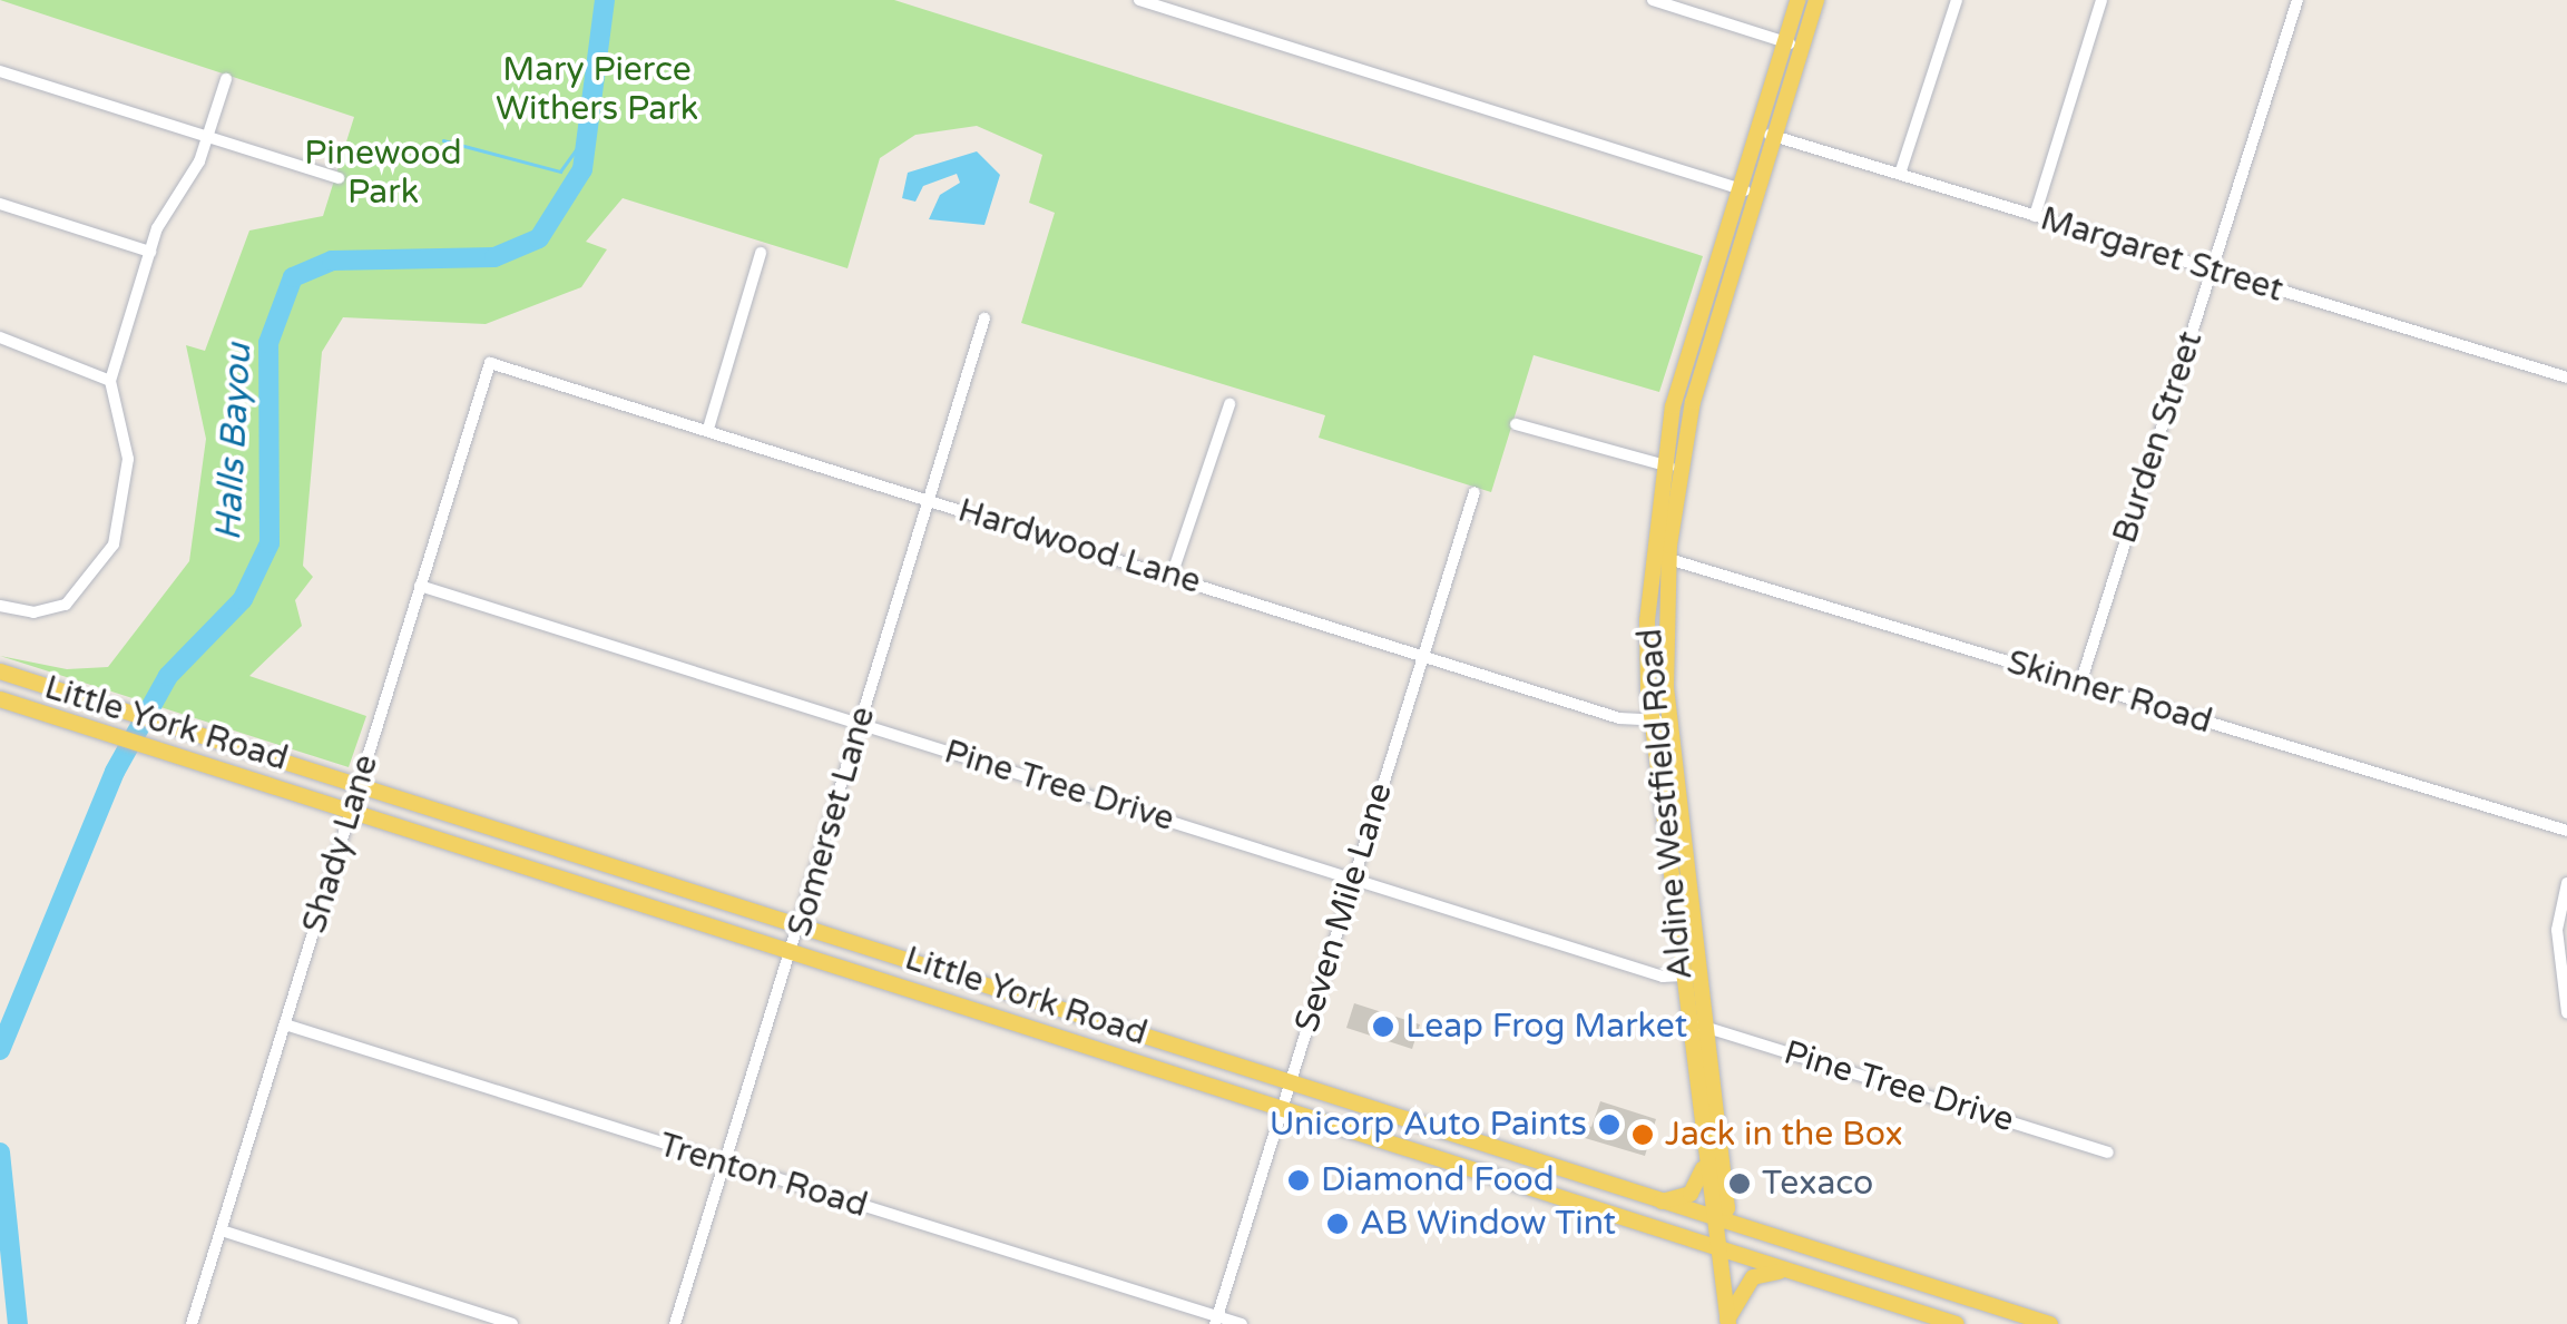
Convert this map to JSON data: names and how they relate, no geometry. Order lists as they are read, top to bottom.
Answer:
{
  "streets": {
    "main road": ["Little York Road", "Aldine Westfield Road"],
    "street": [
      "Margaret Street",
      "Burden Street",
      "Hardwood Lane",
      "Skinner Road",
      "Pine Tree Drive",
      "Somerset Lane",
      "Shady Lane",
      "Seven Mile Lane",
      "Trenton Road"
    ]
  },
  "crossings": [
    ["Margaret Street", "Burden Street"],
    ["Margaret Street", "Aldine Westfield Road"],
    ["Burden Street", "Skinner Road"],
    ["Hardwood Lane", "Aldine Westfield Road"],
    ["Hardwood Lane", "Somerset Lane"],
    ["Hardwood Lane", "Shady Lane"],
    ["Hardwood Lane", "Seven Mile Lane"],
    ["Skinner Road", "Aldine Westfield Road"],
    ["Little York Road", "Aldine Westfield Road"],
    ["Little York Road", "Somerset Lane"],
    ["Little York Road", "Shady Lane"],
    ["Little York Road", "Seven Mile Lane"],
    ["Pine Tree Drive", "Aldine Westfield Road"],
    ["Pine Tree Drive", "Somerset Lane"],
    ["Pine Tree Drive", "Shady Lane"],
    ["Pine Tree Drive", "Seven Mile Lane"],
    ["Somerset Lane", "Trenton Road"],
    ["Shady Lane", "Trenton Road"],
    ["Seven Mile Lane", "Trenton Road"]
  ],
  "water": ["Halls Bayou"],
  "parks": ["Mary Pierce Withers Park", "Pinewood Park"],
  "places": [
    "Leap Frog Market",
    "Unicorp Auto Paints",
    "Jack in the Box",
    "Diamond Food",
    "Texaco",
    "AB Window Tint"
  ]
}
